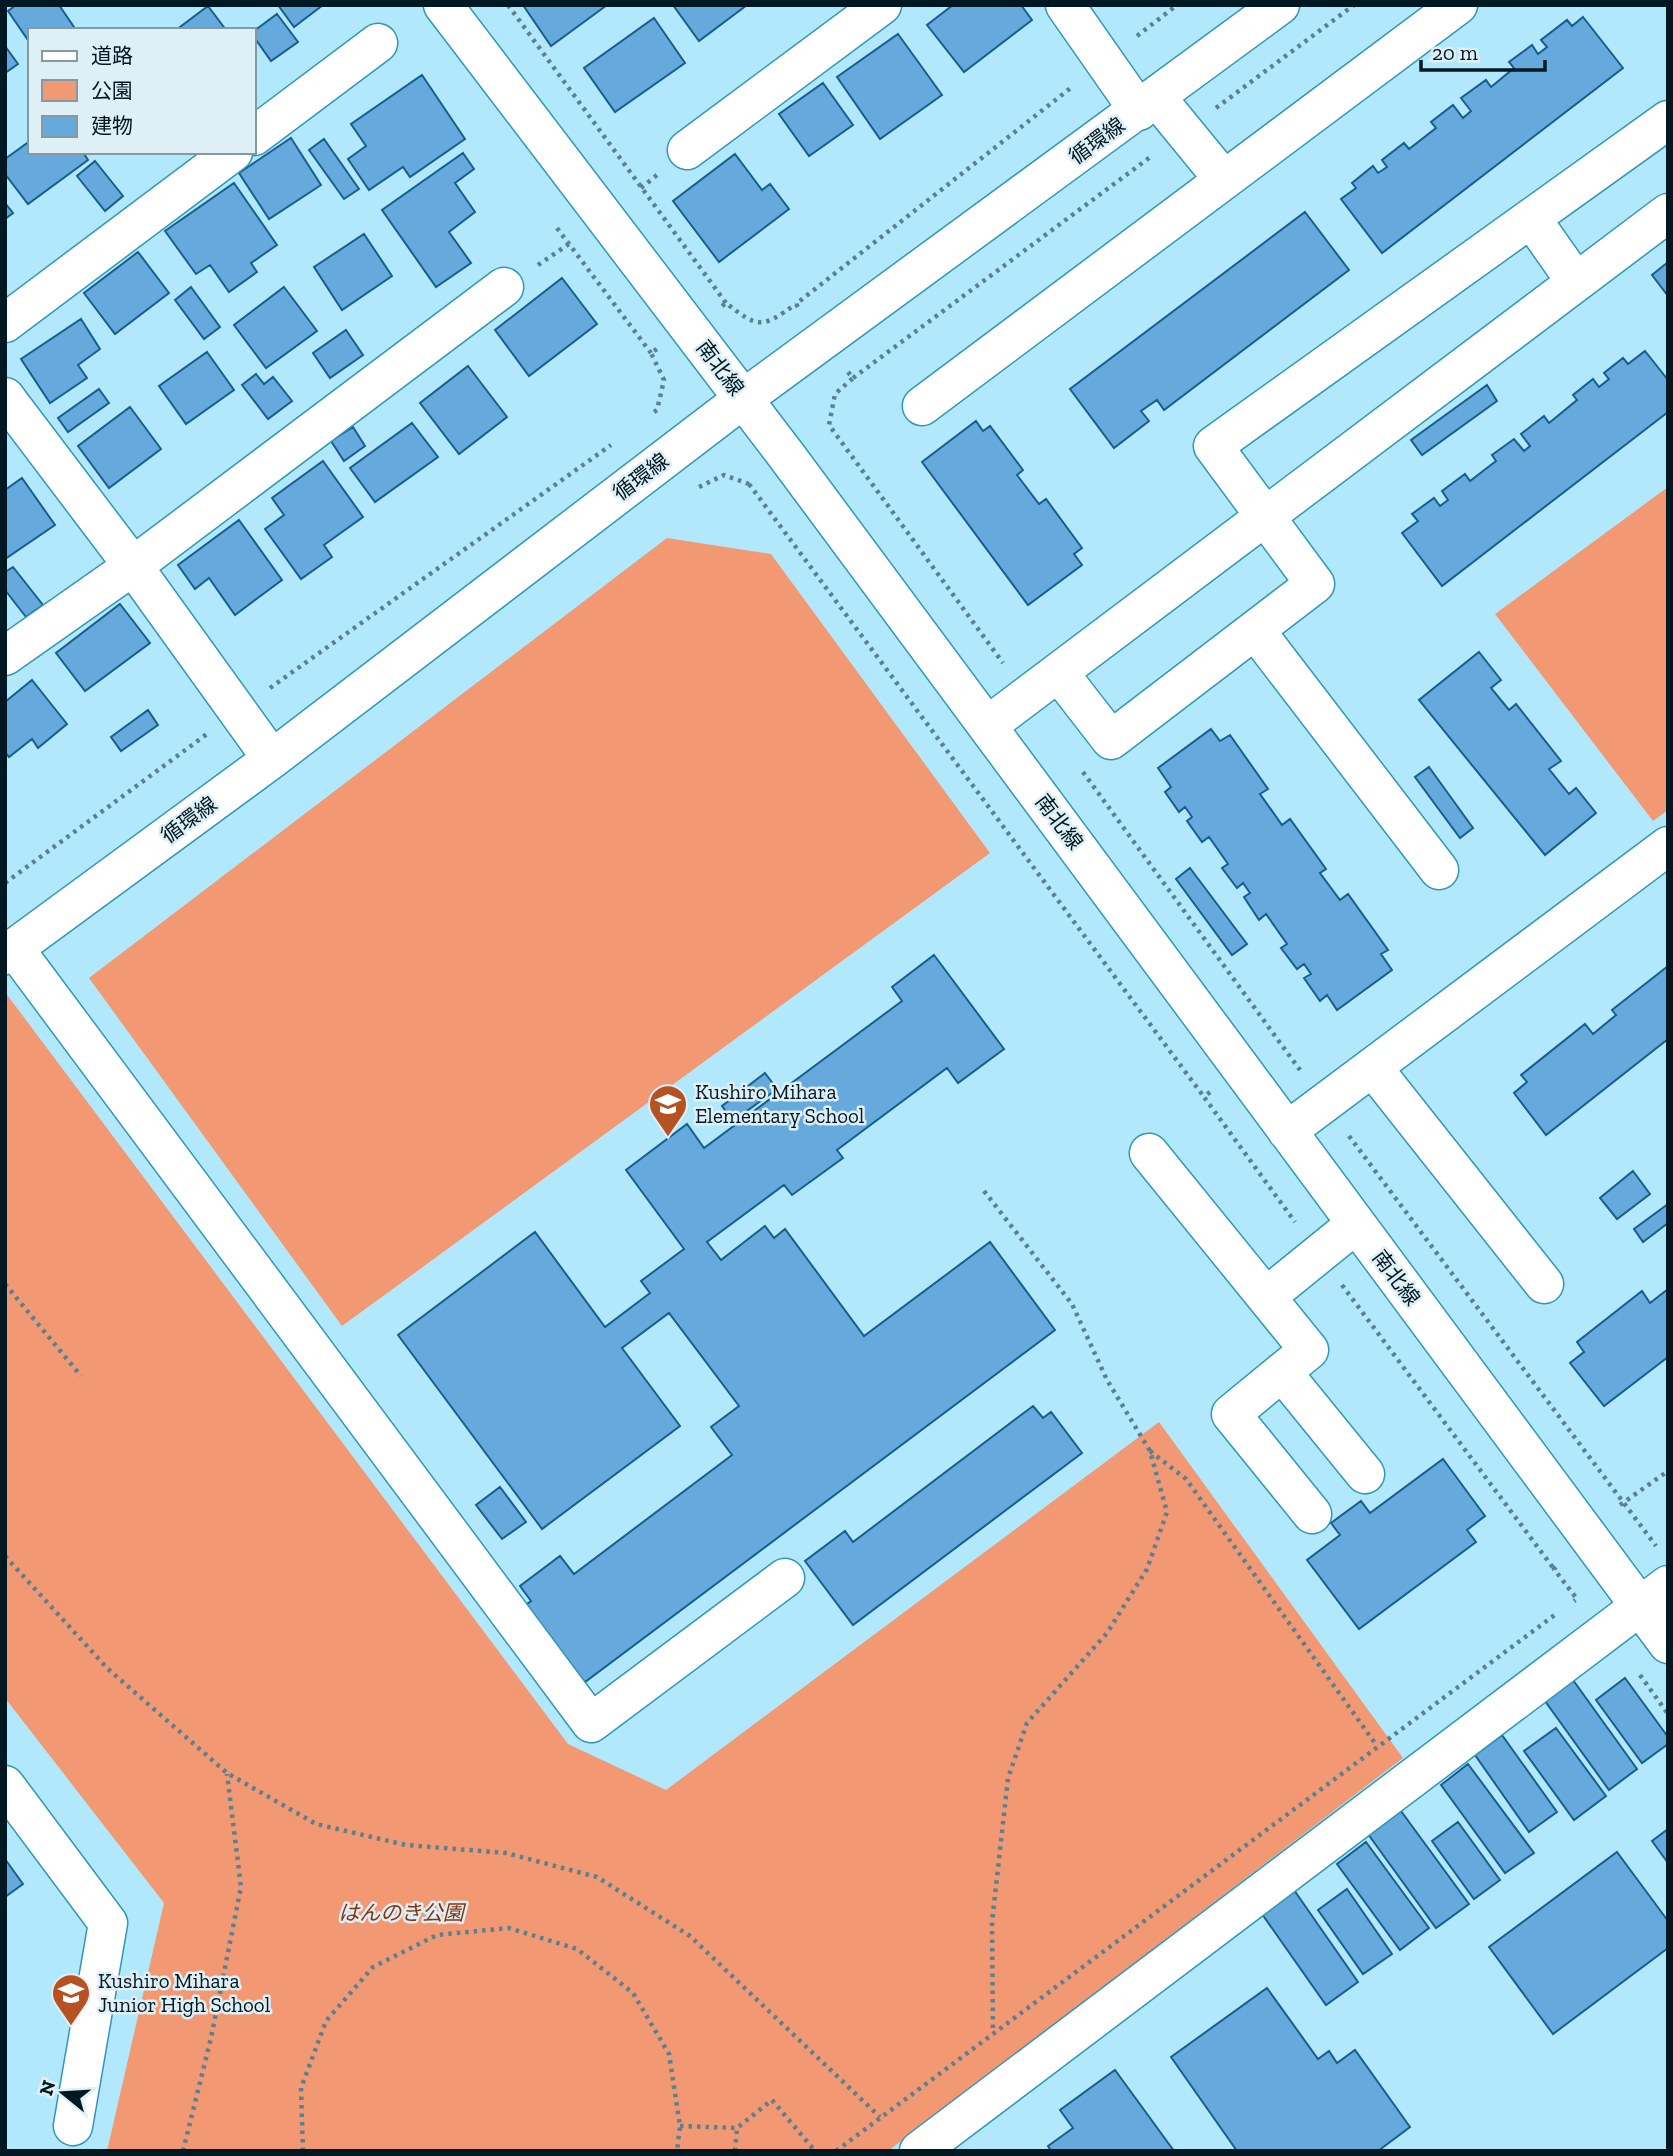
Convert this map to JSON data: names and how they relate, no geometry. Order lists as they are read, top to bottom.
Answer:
{
  "streets": {
    "street": ["循環線", "南北線"]
  },
  "crossings": [
    ["循環線", "南北線"]
  ],
  "parks": ["はんのき公園"],
  "places": {
    "school or university": ["Kushiro Mihara Elementary School", "Kushiro Mihara Junior High School"]
  },
  "legend": ["道路", "公園", "建物"],
  "scale_bar": "20 m",
  "north": "left"
}
